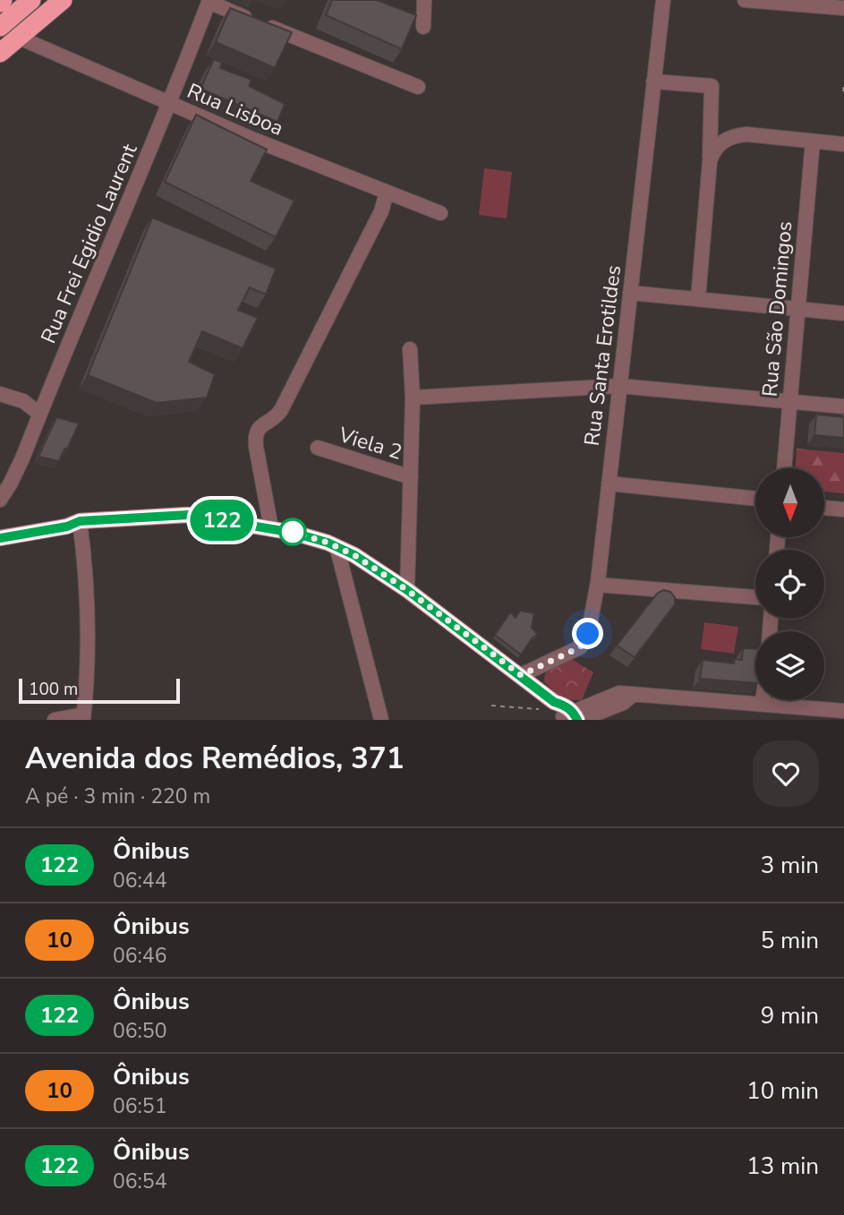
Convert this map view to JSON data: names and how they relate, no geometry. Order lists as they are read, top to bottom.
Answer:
{
  "streets": {
    "street": [
      "Rua Lisboa",
      "Rua Frei Egidio Laurent",
      "Rua São Domingos",
      "Rua Santa Erotildes",
      "Viela 2"
    ]
  },
  "crossings": [
    ["Rua Lisboa", "Rua Frei Egidio Laurent"]
  ],
  "lines": ["bus line 122"],
  "scale_bar": "100 m",
  "north": "bottom",
  "page": {
    "on_map": "122",
    "scale": "100 m",
    "heading": ["Avenida dos Remédios, 371", "A pé · 3 min · 220 m"],
    "list": [
      {
        "mark": "122",
        "name": "Ônibus",
        "note": "06:44",
        "value": "3 min"
      },
      {
        "mark": "10",
        "name": "Ônibus",
        "note": "06:46",
        "value": "5 min"
      },
      {
        "mark": "122",
        "name": "Ônibus",
        "note": "06:50",
        "value": "9 min"
      },
      {
        "mark": "10",
        "name": "Ônibus",
        "note": "06:51",
        "value": "10 min"
      },
      {
        "mark": "122",
        "name": "Ônibus",
        "note": "06:54",
        "value": "13 min"
      }
    ]
  }
}
